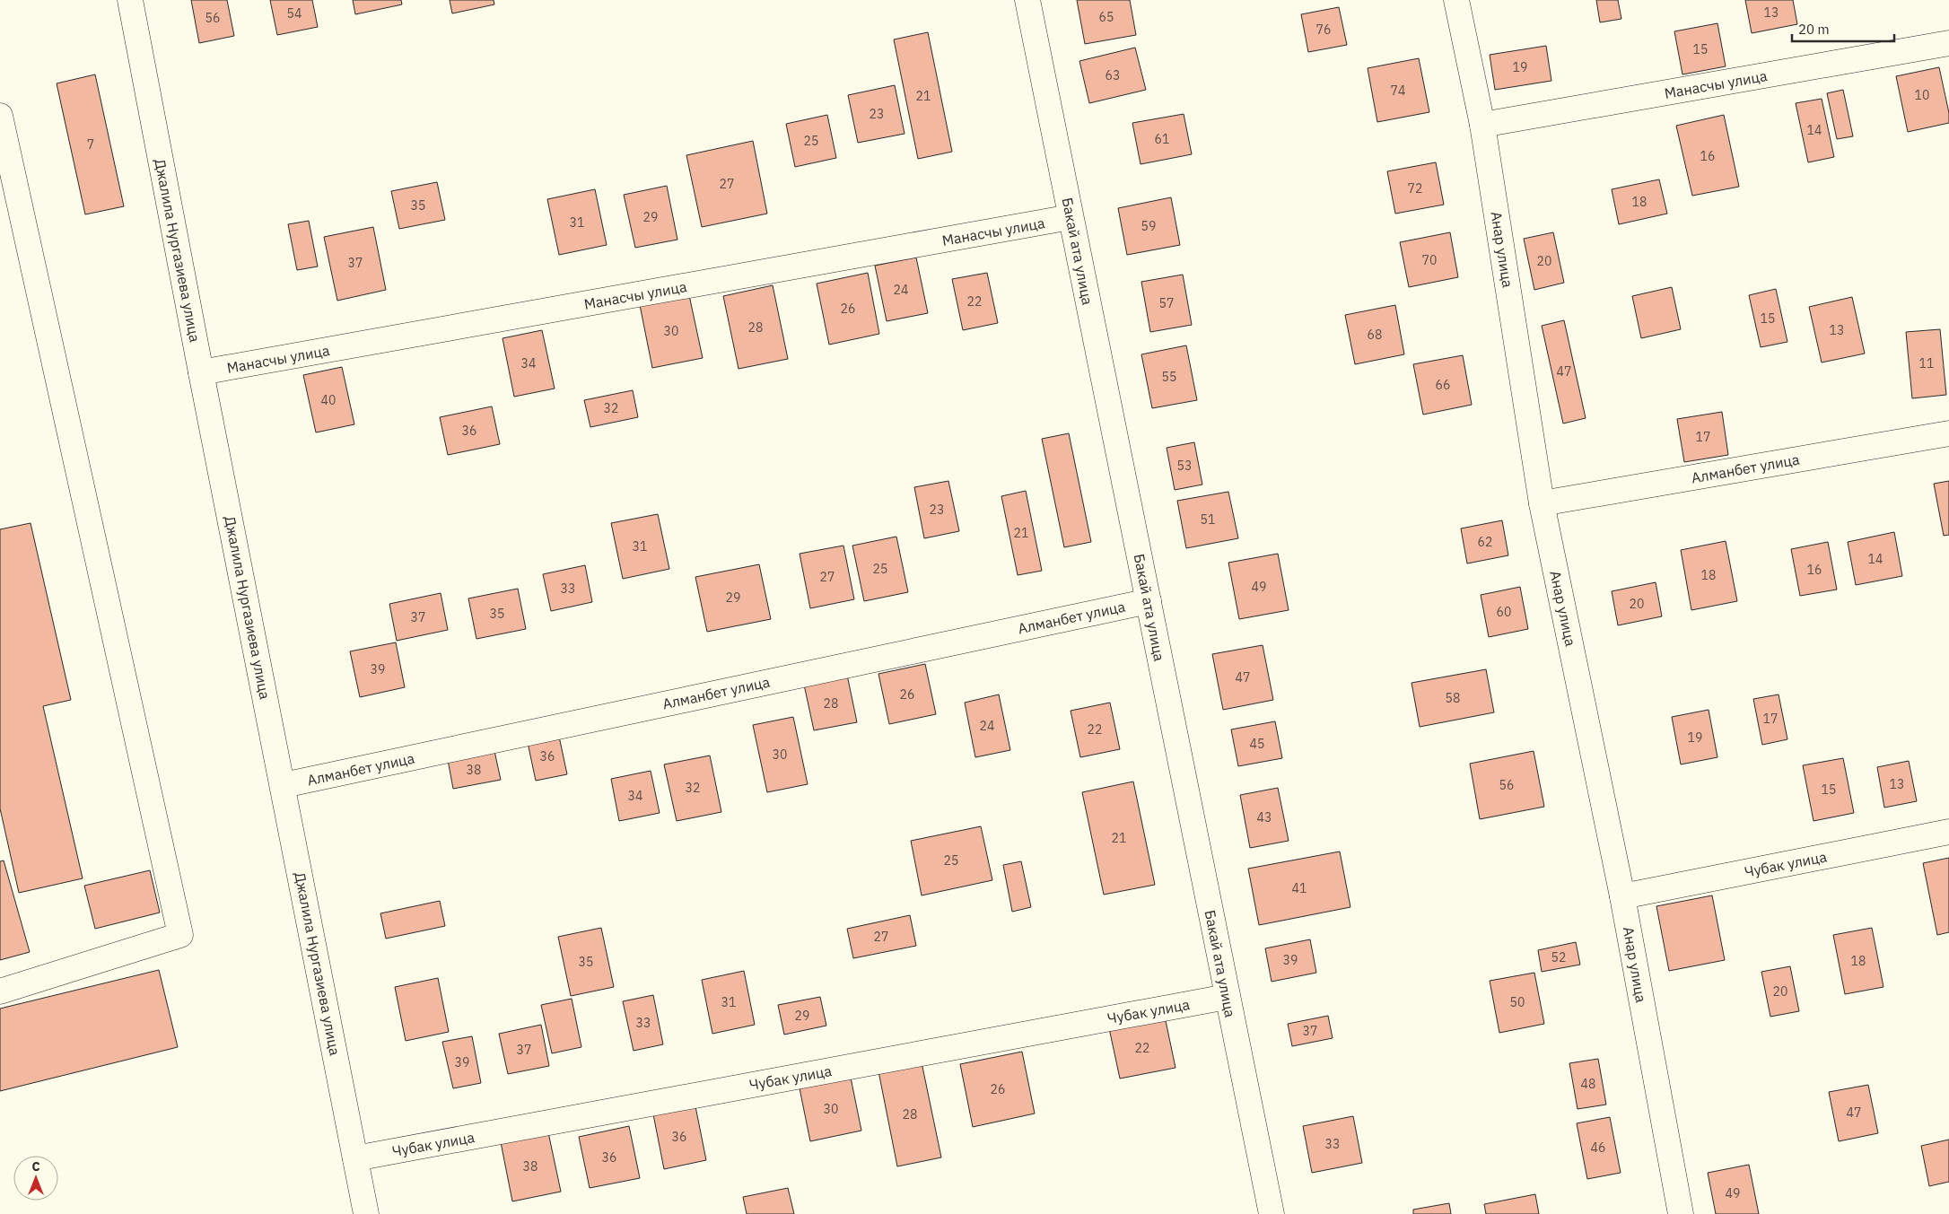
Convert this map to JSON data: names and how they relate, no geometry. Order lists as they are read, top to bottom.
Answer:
{
  "streets": {
    "street": [
      "Манасчы улица",
      "Анар улица",
      "Джалила Нургазиева улица",
      "Бакай ата улица",
      "Алманбет улица",
      "Чубак улица"
    ]
  },
  "crossings": [
    ["Манасчы улица", "Анар улица"],
    ["Манасчы улица", "Джалила Нургазиева улица"],
    ["Манасчы улица", "Бакай ата улица"],
    ["Анар улица", "Алманбет улица"],
    ["Анар улица", "Чубак улица"],
    ["Джалила Нургазиева улица", "Алманбет улица"],
    ["Джалила Нургазиева улица", "Чубак улица"],
    ["Бакай ата улица", "Алманбет улица"],
    ["Бакай ата улица", "Чубак улица"]
  ],
  "house_numbers": [
    "13",
    "54",
    "65",
    "56",
    "76",
    "15",
    "19",
    "63",
    "74",
    "10",
    "21",
    "23",
    "14",
    "61",
    "25",
    "7",
    "16",
    "27",
    "72",
    "18",
    "35",
    "29",
    "31",
    "59",
    "70",
    "20",
    "37",
    "24",
    "22",
    "57",
    "26",
    "15",
    "28",
    "13",
    "30",
    "68",
    "34",
    "11",
    "47",
    "55",
    "66",
    "40",
    "32",
    "36",
    "17",
    "53",
    "23",
    "51",
    "21",
    "62",
    "31",
    "14",
    "25",
    "16",
    "18",
    "27",
    "49",
    "33",
    "29",
    "20",
    "60",
    "35",
    "37",
    "39",
    "47",
    "26",
    "58",
    "28",
    "17",
    "24",
    "22",
    "19",
    "45",
    "30",
    "36",
    "38",
    "13",
    "56",
    "32",
    "15",
    "34",
    "43",
    "21",
    "25",
    "41",
    "27",
    "52",
    "39",
    "18",
    "35",
    "20",
    "31",
    "50",
    "29",
    "33",
    "37",
    "22",
    "37",
    "39",
    "48",
    "26",
    "30",
    "47",
    "28",
    "36",
    "33",
    "46",
    "36",
    "38",
    "49"
  ],
  "scale_bar": "20 m",
  "north": "top"
}
